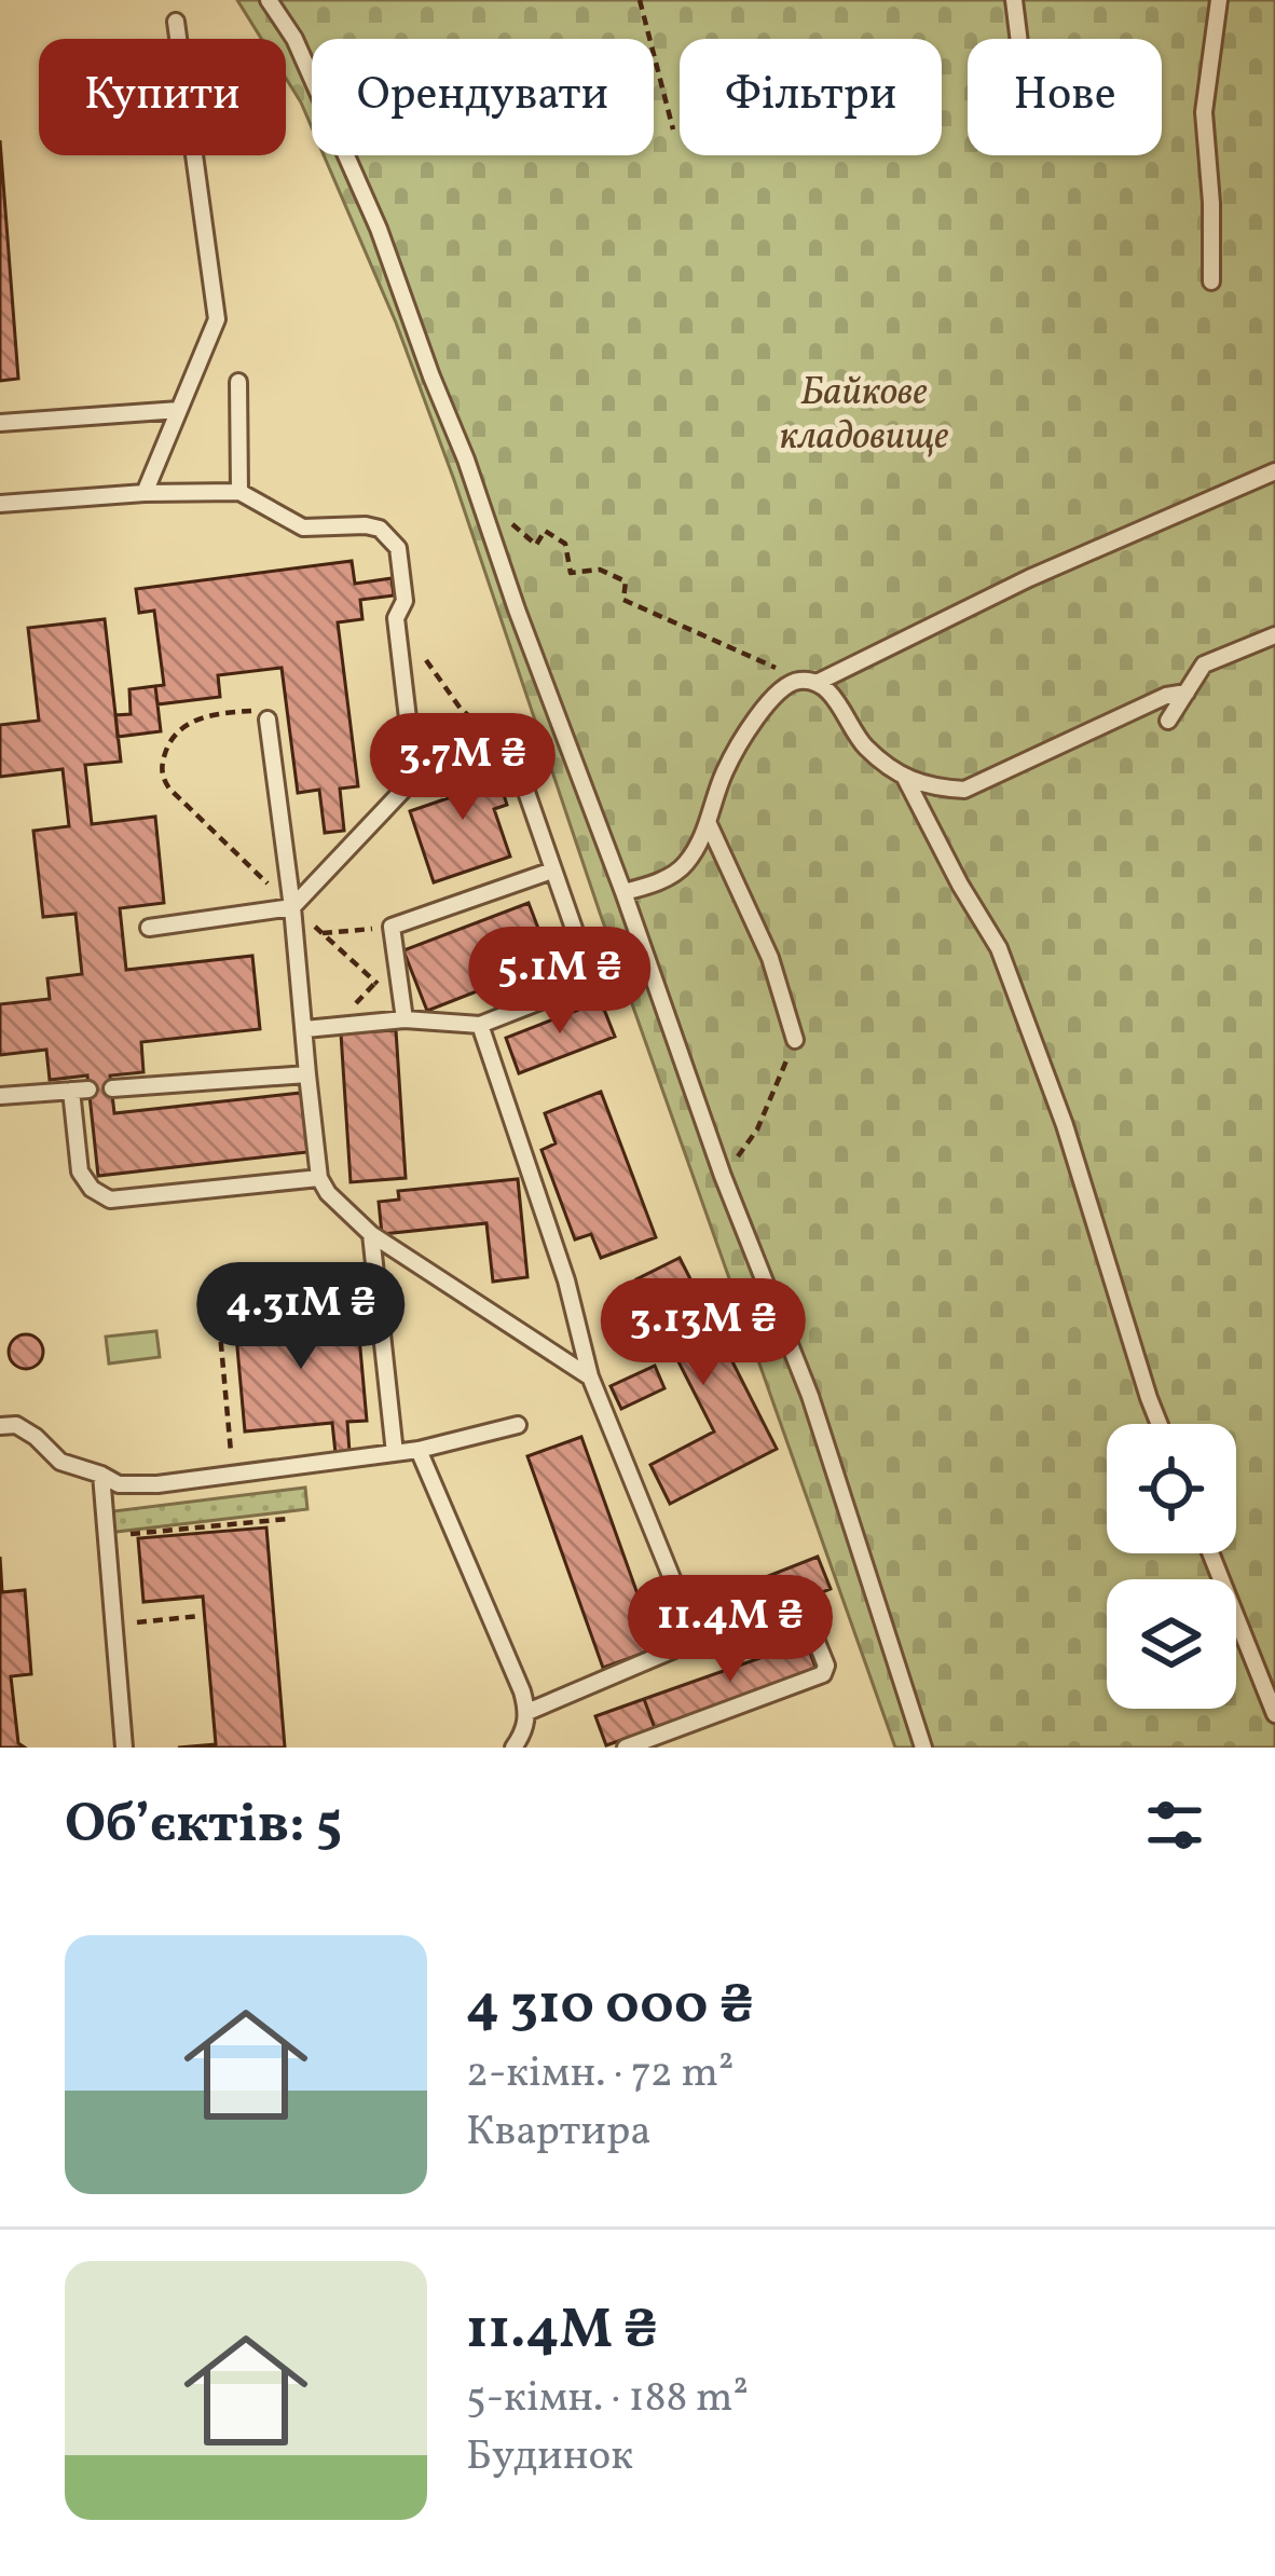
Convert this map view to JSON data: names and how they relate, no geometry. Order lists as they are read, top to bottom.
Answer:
{
  "parks": ["Байкове кладовище"],
  "page": {
    "chip": [
      "Купити",
      "Орендувати",
      "Фільтри",
      "Нове"
    ],
    "price": [
      "3.7M ₴",
      "5.1M ₴",
      "4.31M ₴",
      "3.13M ₴",
      "11.4M ₴"
    ],
    "heading": "Об’єктів: 5",
    "list": [
      {
        "name": "4 310 000 ₴",
        "note": "2-кімн. · 72 m² · Квартира"
      },
      {
        "name": "11.4M ₴",
        "note": "5-кімн. · 188 m² · Будинок"
      }
    ]
  }
}
